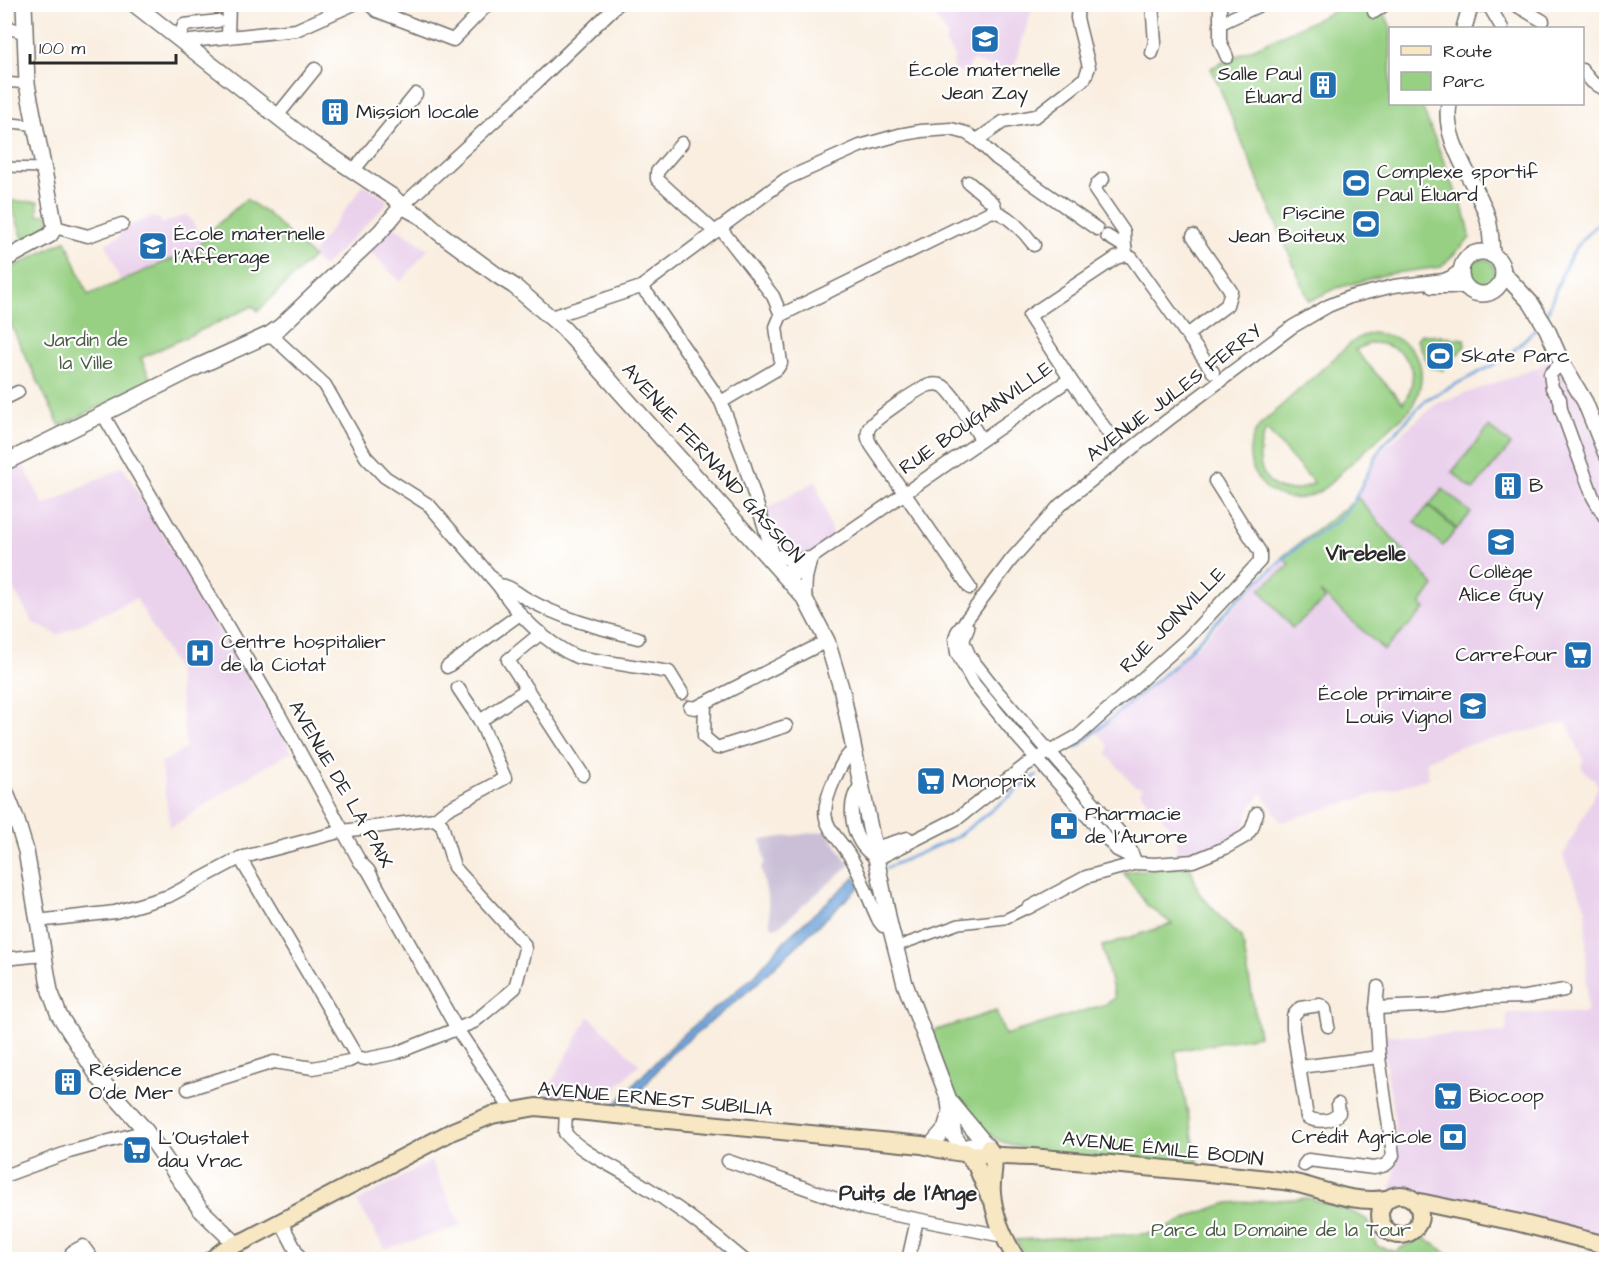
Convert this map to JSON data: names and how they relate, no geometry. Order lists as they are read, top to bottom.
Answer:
{
  "streets": {
    "main road": ["AVENUE ERNEST SUBILIA", "AVENUE ÉMILE BODIN"],
    "street": [
      "AVENUE JULES FERRY",
      "RUE BOUGAINVILLE",
      "AVENUE FERNAND GASSION",
      "RUE JOINVILLE",
      "AVENUE DE LA PAIX"
    ]
  },
  "crossings": [
    ["AVENUE JULES FERRY", "RUE JOINVILLE"],
    ["RUE BOUGAINVILLE", "AVENUE FERNAND GASSION"],
    ["AVENUE FERNAND GASSION", "RUE JOINVILLE"],
    ["AVENUE FERNAND GASSION", "AVENUE ERNEST SUBILIA"],
    ["AVENUE FERNAND GASSION", "AVENUE ÉMILE BODIN"],
    ["AVENUE DE LA PAIX", "AVENUE ERNEST SUBILIA"],
    ["AVENUE ERNEST SUBILIA", "AVENUE ÉMILE BODIN"]
  ],
  "districts": ["Virebelle", "Puits de l'Ange"],
  "parks": ["Jardin de la Ville", "Parc du Domaine de la Tour"],
  "places": {
    "school or university": [
      "École maternelle Jean Zay",
      "École maternelle l'Afferage",
      "Collège Alice Guy",
      "École primaire Louis Vignol"
    ],
    "building": [
      "Salle Paul Éluard",
      "Mission locale",
      "B",
      "Résidence O'de Mer"
    ],
    "sports": ["Complexe sportif Paul Éluard", "Piscine Jean Boiteux", "Skate Parc"],
    "hospital": ["Centre hospitalier de la Ciotat"],
    "supermarket": [
      "Carrefour",
      "Monoprix",
      "Biocoop",
      "L'Oustalet dau Vrac"
    ],
    "pharmacy": ["Pharmacie de l'Aurore"],
    "bank": ["Crédit Agricole"]
  },
  "legend": ["Route", "Parc"],
  "scale_bar": "100 m"
}
